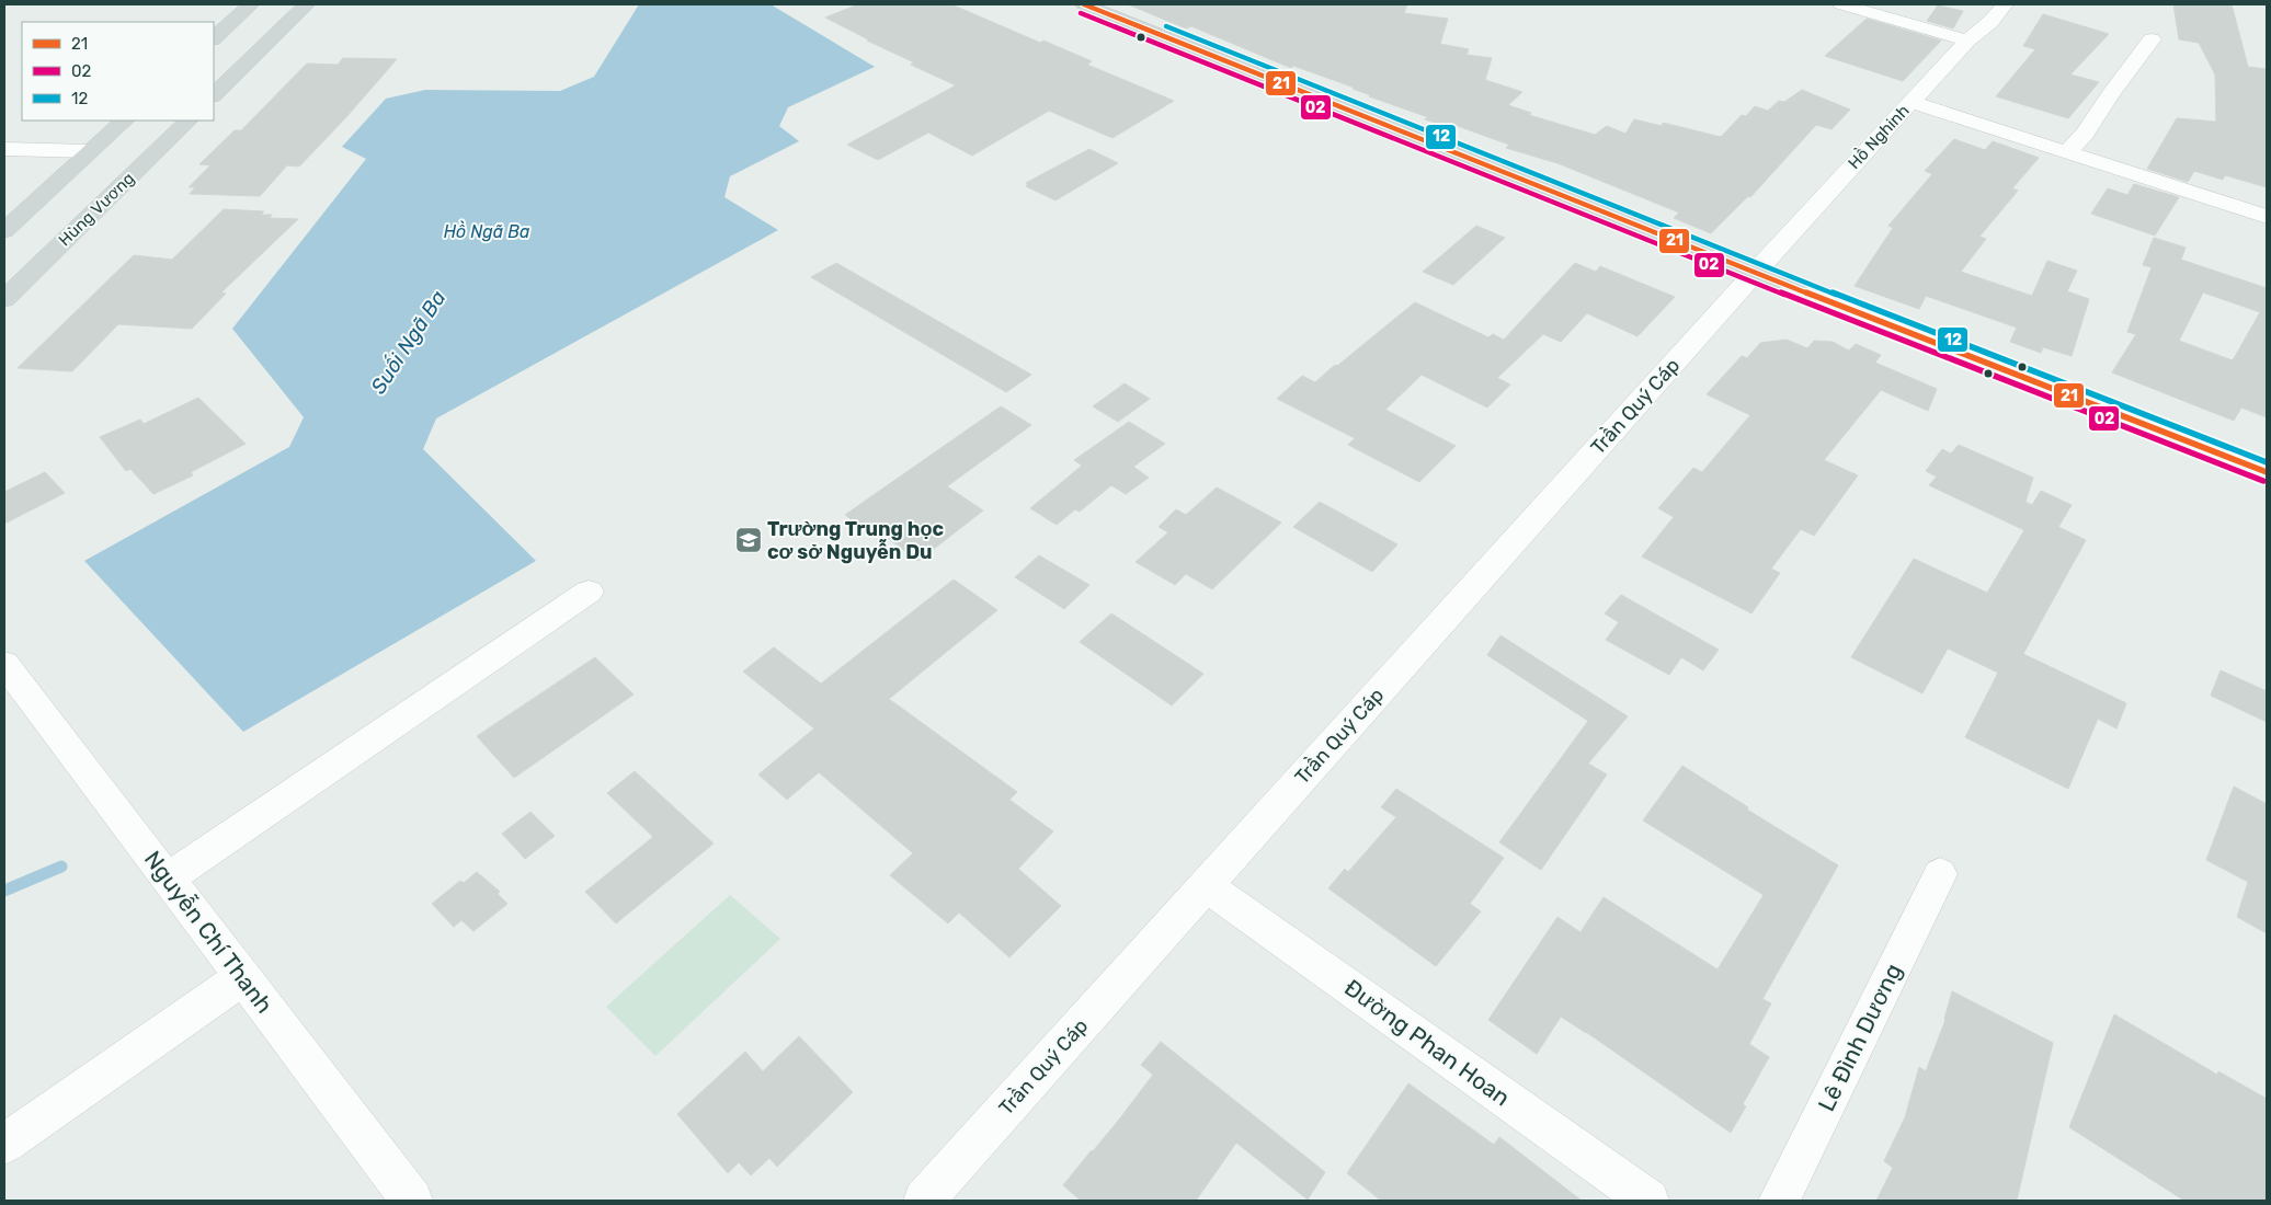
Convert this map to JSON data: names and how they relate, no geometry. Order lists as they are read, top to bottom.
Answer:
{
  "streets": {
    "main road": ["Hùng Vương"],
    "street": [
      "Hồ Nghinh",
      "Trần Quý Cáp",
      "Nguyễn Chí Thanh",
      "Lê Đình Dương",
      "Đường Phan Hoan"
    ]
  },
  "crossings": [
    ["Hồ Nghinh", "Trần Quý Cáp"],
    ["Trần Quý Cáp", "Đường Phan Hoan"]
  ],
  "water": ["Hồ Ngã Ba", "Suối Ngã Ba"],
  "places": {
    "school or university": ["Trường Trung học cơ sở Nguyễn Du"]
  },
  "lines": ["transit line 21", "transit line 02", "transit line 12"],
  "legend": ["21", "02", "12"]
}
